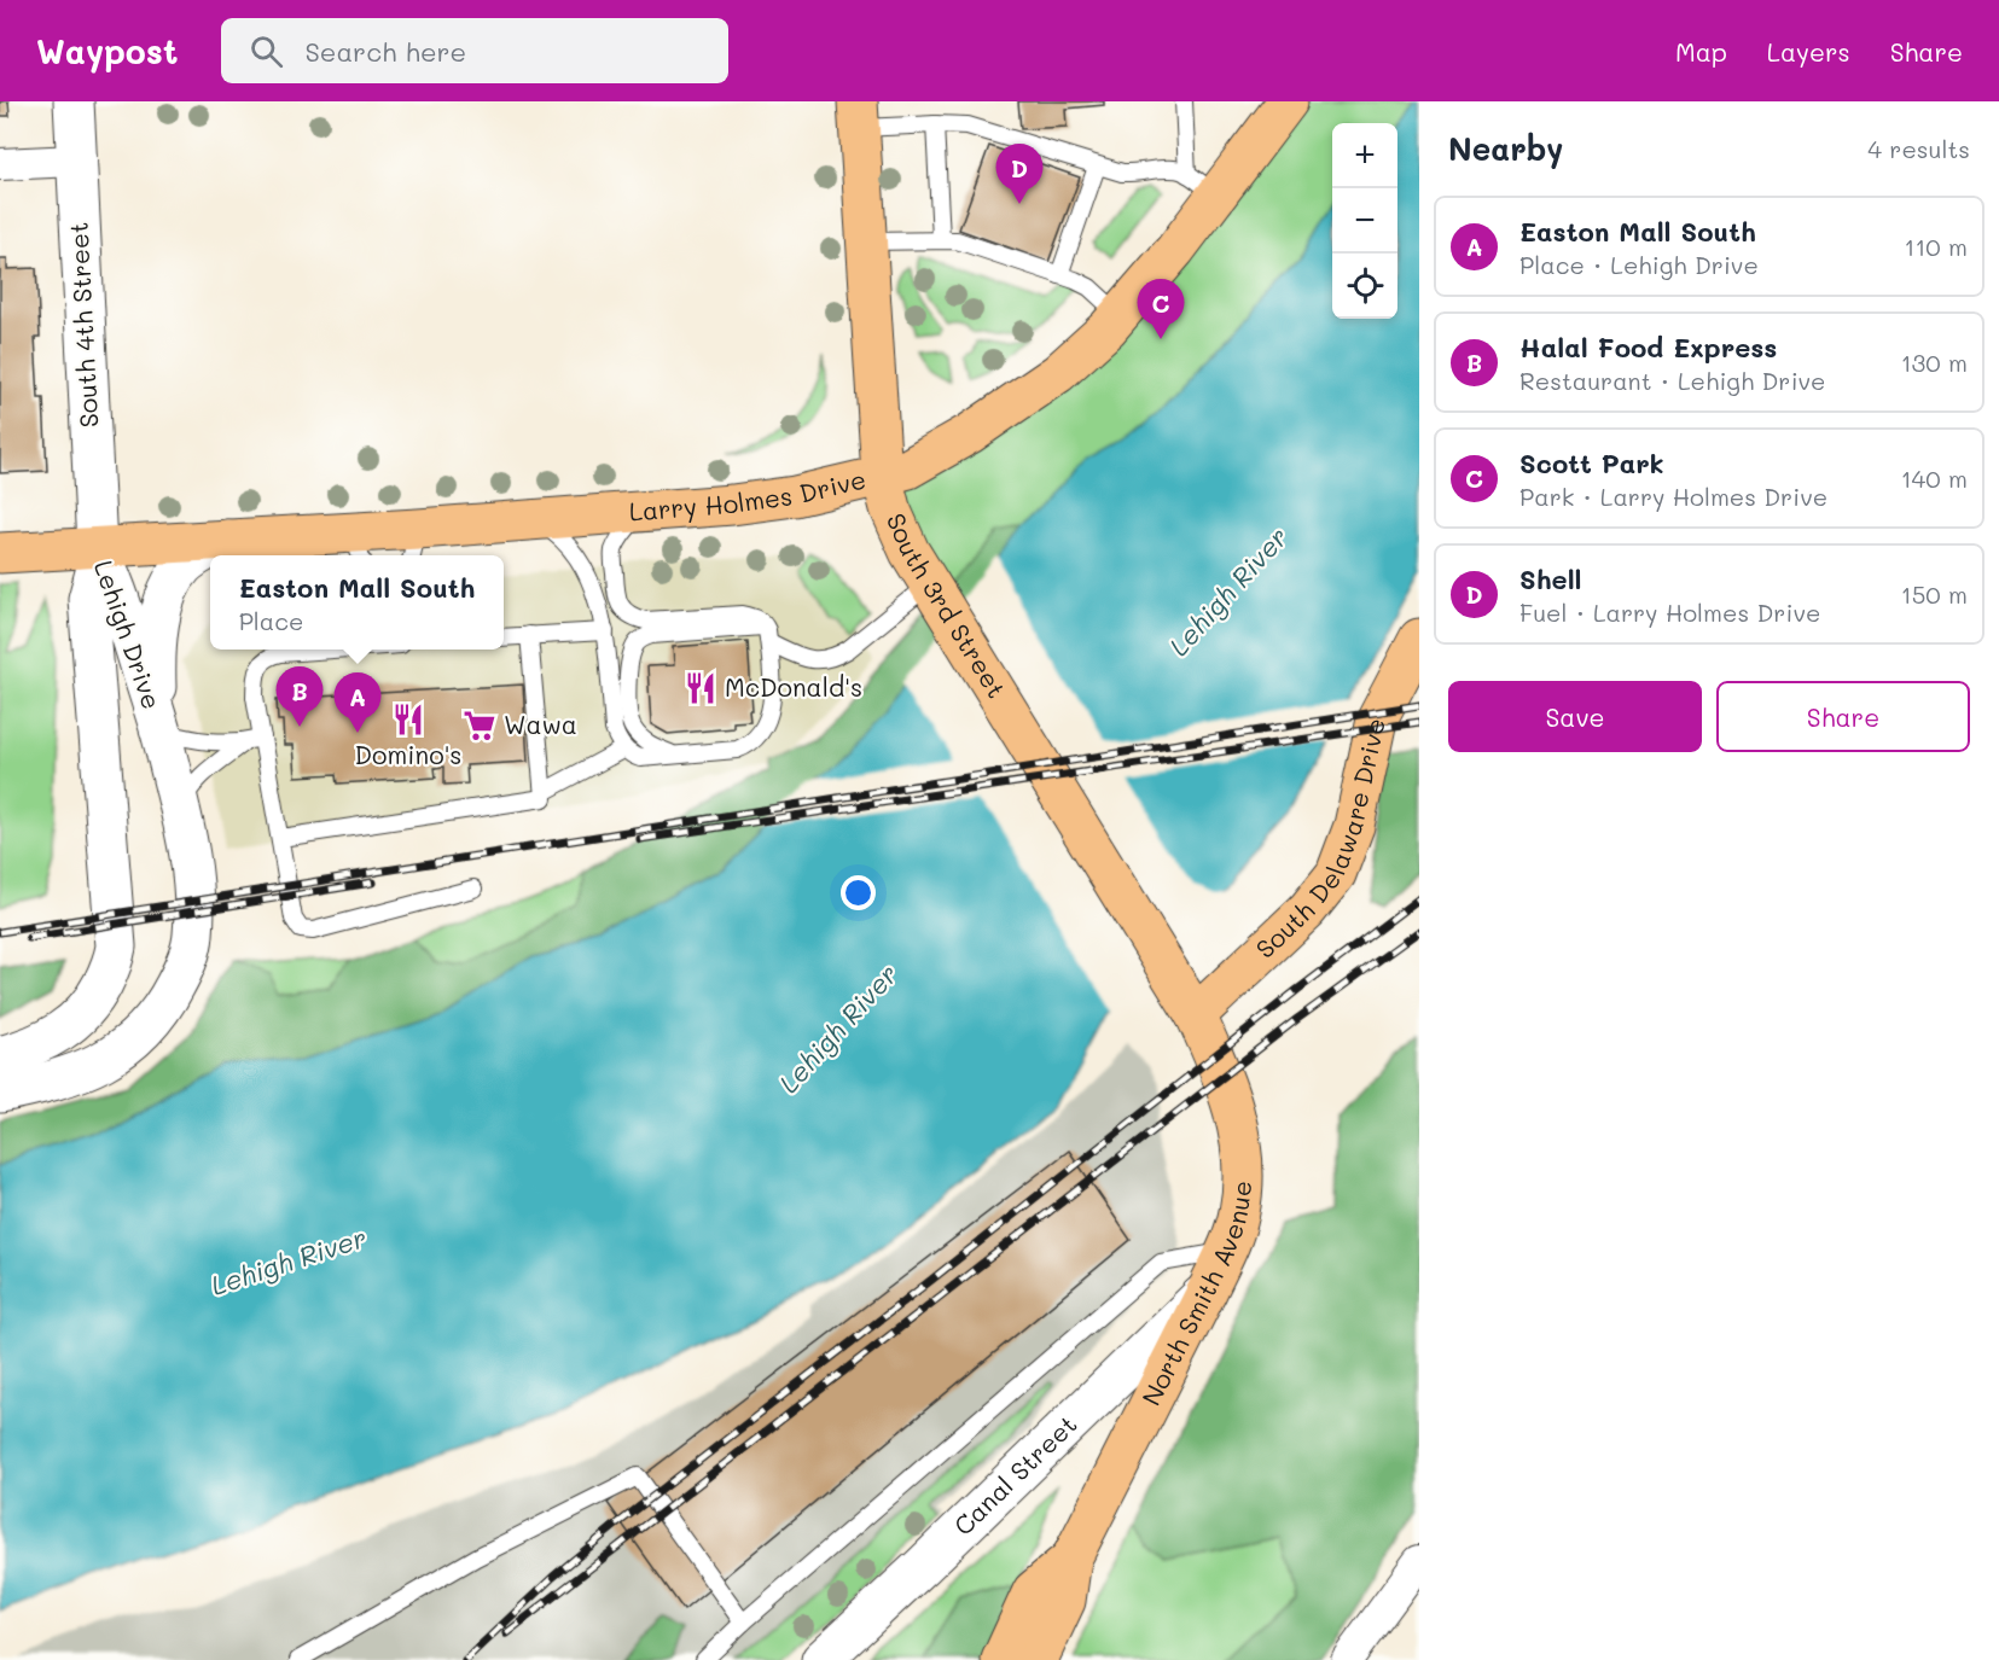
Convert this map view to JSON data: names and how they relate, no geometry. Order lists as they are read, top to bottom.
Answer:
{
  "streets": {
    "main road": [
      "Larry Holmes Drive",
      "South 3rd Street",
      "South Delaware Drive",
      "North Smith Avenue"
    ],
    "street": ["South 4th Street", "Lehigh Drive", "Canal Street"]
  },
  "crossings": [
    ["South 4th Street", "Larry Holmes Drive"],
    ["South 4th Street", "Lehigh Drive"],
    ["Larry Holmes Drive", "South 3rd Street"],
    ["Larry Holmes Drive", "Lehigh Drive"],
    ["South 3rd Street", "South Delaware Drive"],
    ["South 3rd Street", "North Smith Avenue"],
    ["South Delaware Drive", "North Smith Avenue"],
    ["North Smith Avenue", "Canal Street"]
  ],
  "water": ["Lehigh River"],
  "places": {
    "restaurant": ["McDonald's", "Domino's"],
    "supermarket": ["Wawa"]
  },
  "page": {
    "header": "Waypost",
    "search": "Search here",
    "nav": ["Map", "Layers", "Share"],
    "heading": ["Nearby", "4 results"],
    "map_buttons": ["+", "−"],
    "pins": [
      "D",
      "C",
      "B",
      "A"
    ],
    "list": [
      {
        "mark": "A",
        "name": "Easton Mall South",
        "note": "Place · Lehigh Drive",
        "value": "110 m"
      },
      {
        "mark": "B",
        "name": "Halal Food Express",
        "note": "Restaurant · Lehigh Drive",
        "value": "130 m"
      },
      {
        "mark": "C",
        "name": "Scott Park",
        "note": "Park · Larry Holmes Drive",
        "value": "140 m"
      },
      {
        "mark": "D",
        "name": "Shell",
        "note": "Fuel · Larry Holmes Drive",
        "value": "150 m"
      }
    ],
    "popup": ["Easton Mall South", "Place"],
    "buttons": ["Save", "Share"]
  }
}
